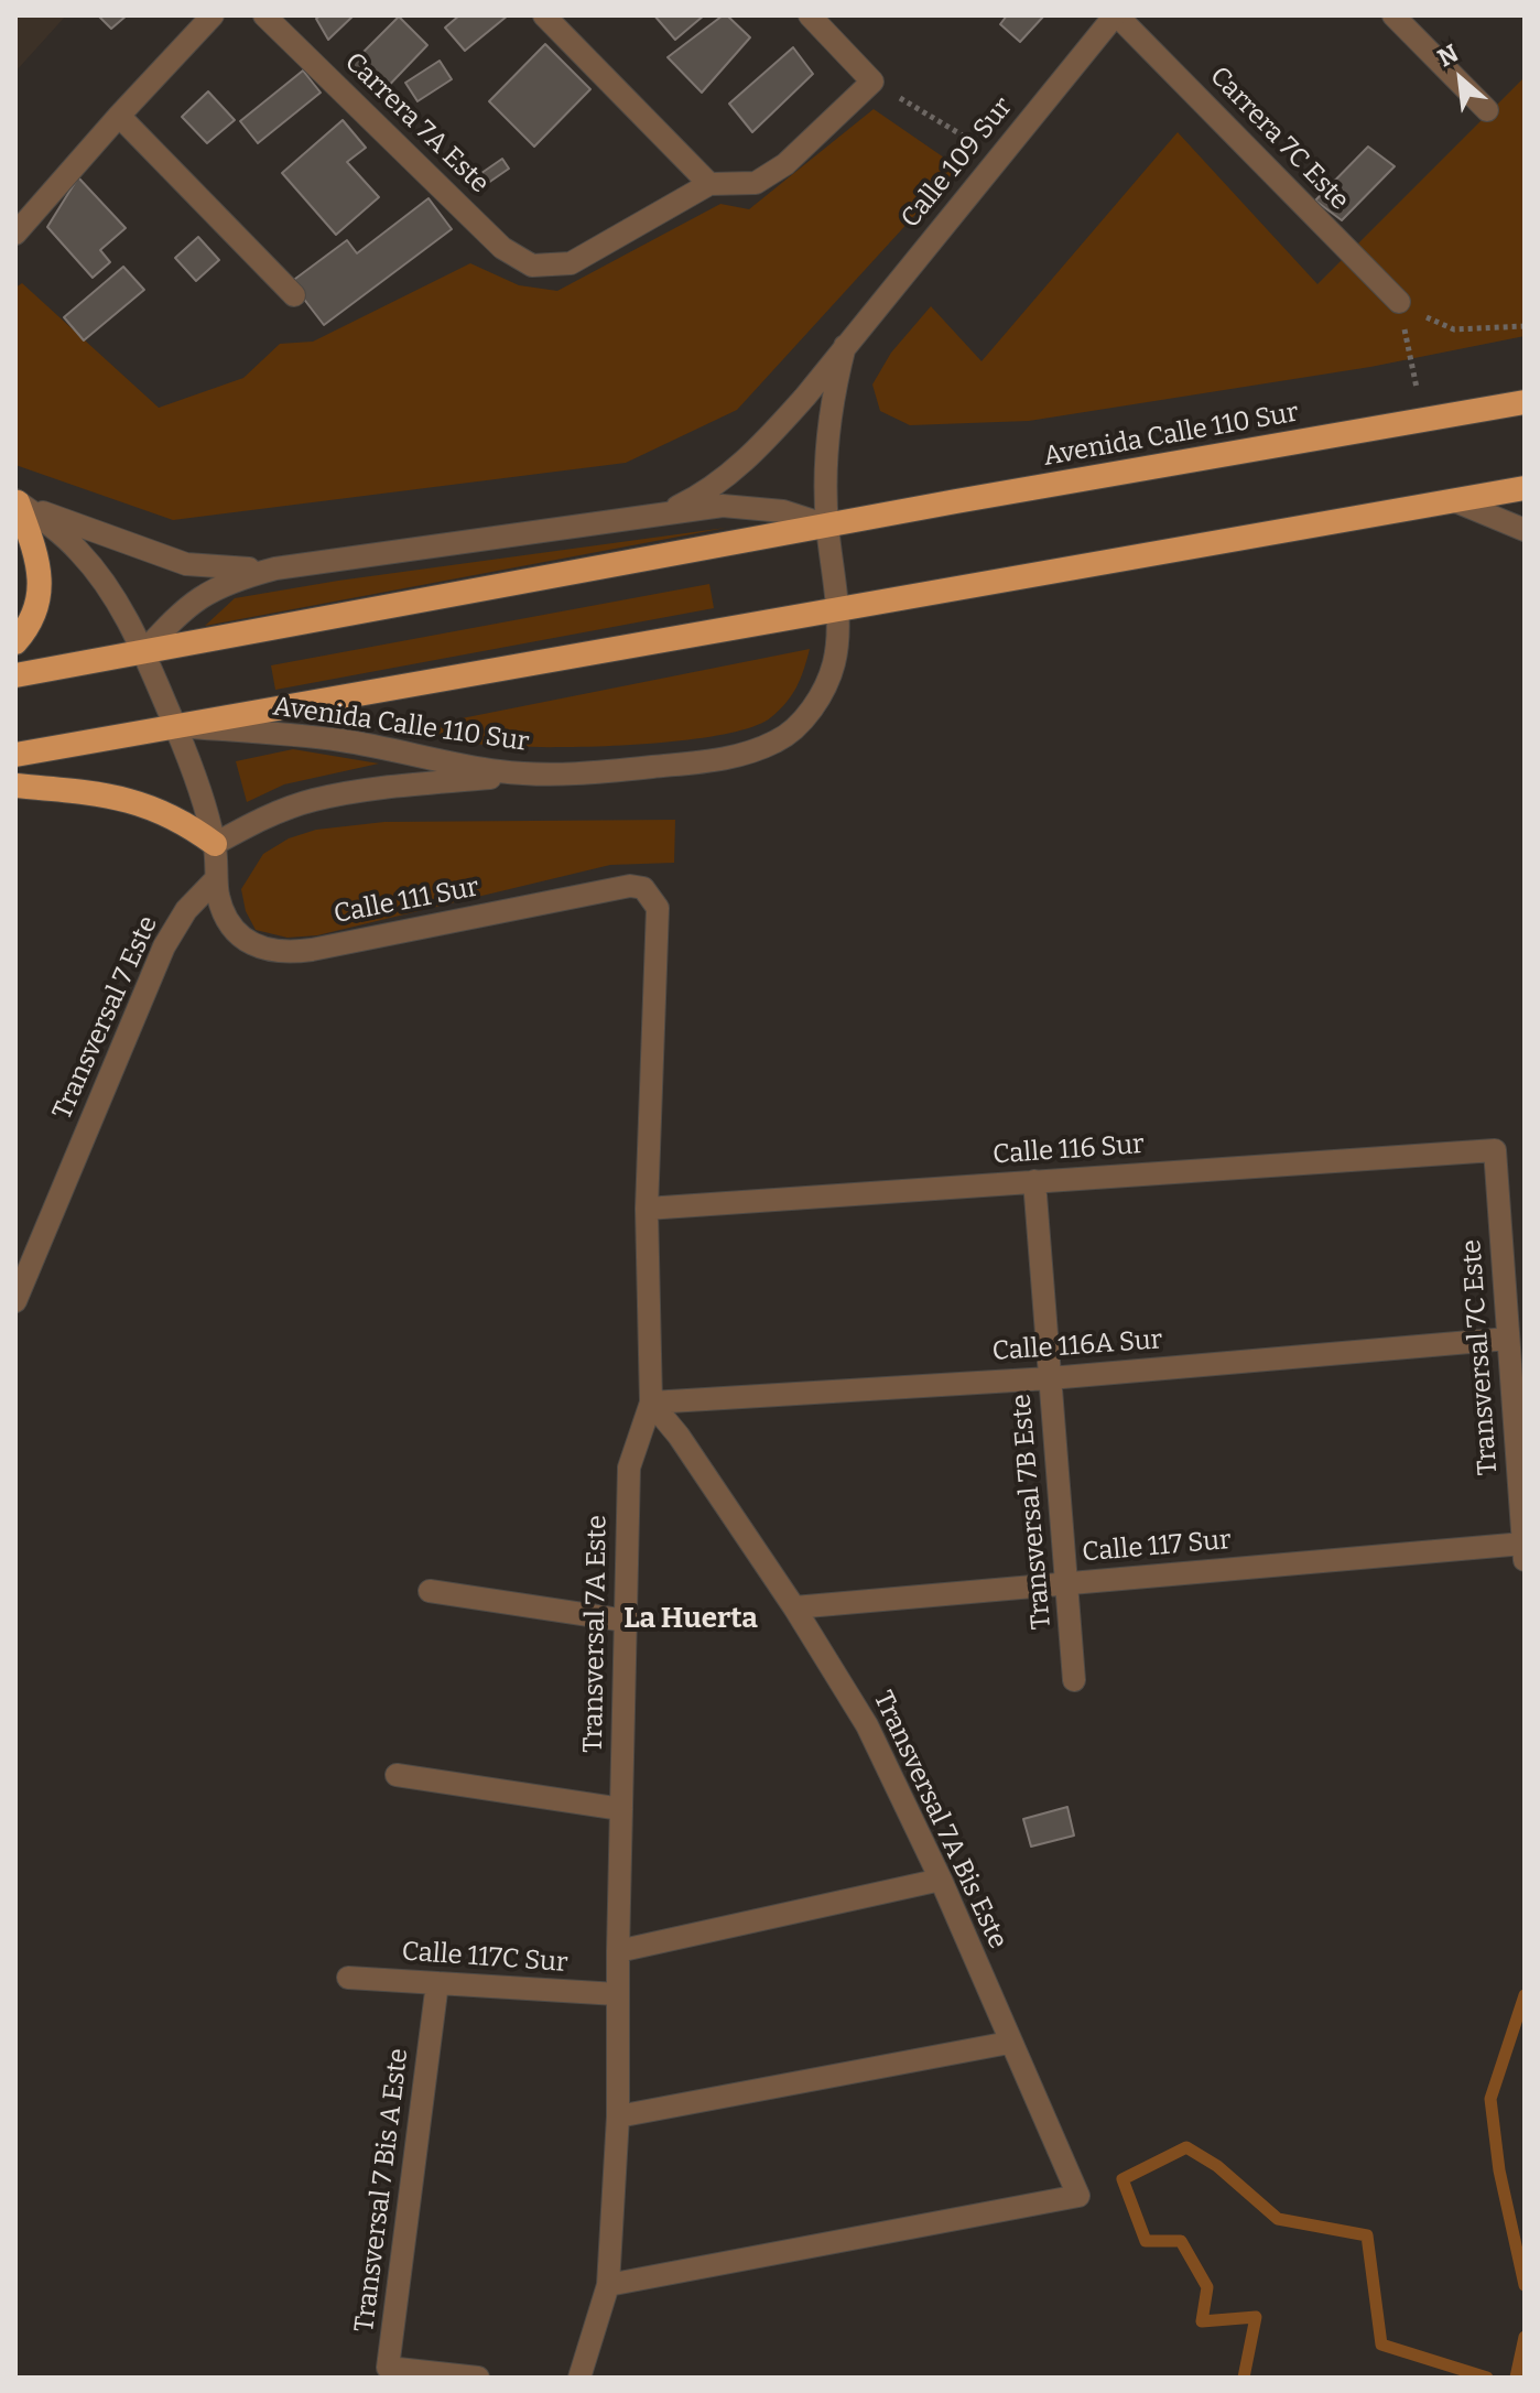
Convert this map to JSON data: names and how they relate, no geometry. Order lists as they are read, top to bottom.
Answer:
{
  "streets": {
    "highway": ["Avenida Calle 110 Sur"],
    "street": [
      "Carrera 7A Este",
      "Carrera 7C Este",
      "Calle 109 Sur",
      "Calle 111 Sur",
      "Transversal 7 Este",
      "Calle 116 Sur",
      "Calle 116A Sur",
      "Transversal 7C Este",
      "Transversal 7B Este",
      "Calle 117 Sur",
      "Transversal 7A Este",
      "Transversal 7A Bis Este",
      "Calle 117C Sur",
      "Transversal 7 Bis A Este"
    ]
  },
  "crossings": [
    ["Carrera 7C Este", "Calle 109 Sur"],
    ["Calle 109 Sur", "Avenida Calle 110 Sur"],
    ["Calle 111 Sur", "Transversal 7 Este"],
    ["Calle 111 Sur", "Transversal 7A Este"],
    ["Calle 116 Sur", "Transversal 7C Este"],
    ["Calle 116 Sur", "Transversal 7B Este"],
    ["Calle 116 Sur", "Transversal 7A Este"],
    ["Calle 116A Sur", "Transversal 7C Este"],
    ["Calle 116A Sur", "Transversal 7B Este"],
    ["Calle 116A Sur", "Transversal 7A Este"],
    ["Calle 116A Sur", "Transversal 7A Bis Este"],
    ["Transversal 7C Este", "Calle 117 Sur"],
    ["Transversal 7B Este", "Calle 117 Sur"],
    ["Calle 117 Sur", "Transversal 7A Bis Este"],
    ["Transversal 7A Este", "Transversal 7A Bis Este"],
    ["Transversal 7A Este", "Calle 117C Sur"],
    ["Calle 117C Sur", "Transversal 7 Bis A Este"]
  ],
  "districts": ["La Huerta"],
  "north": "top left"
}
